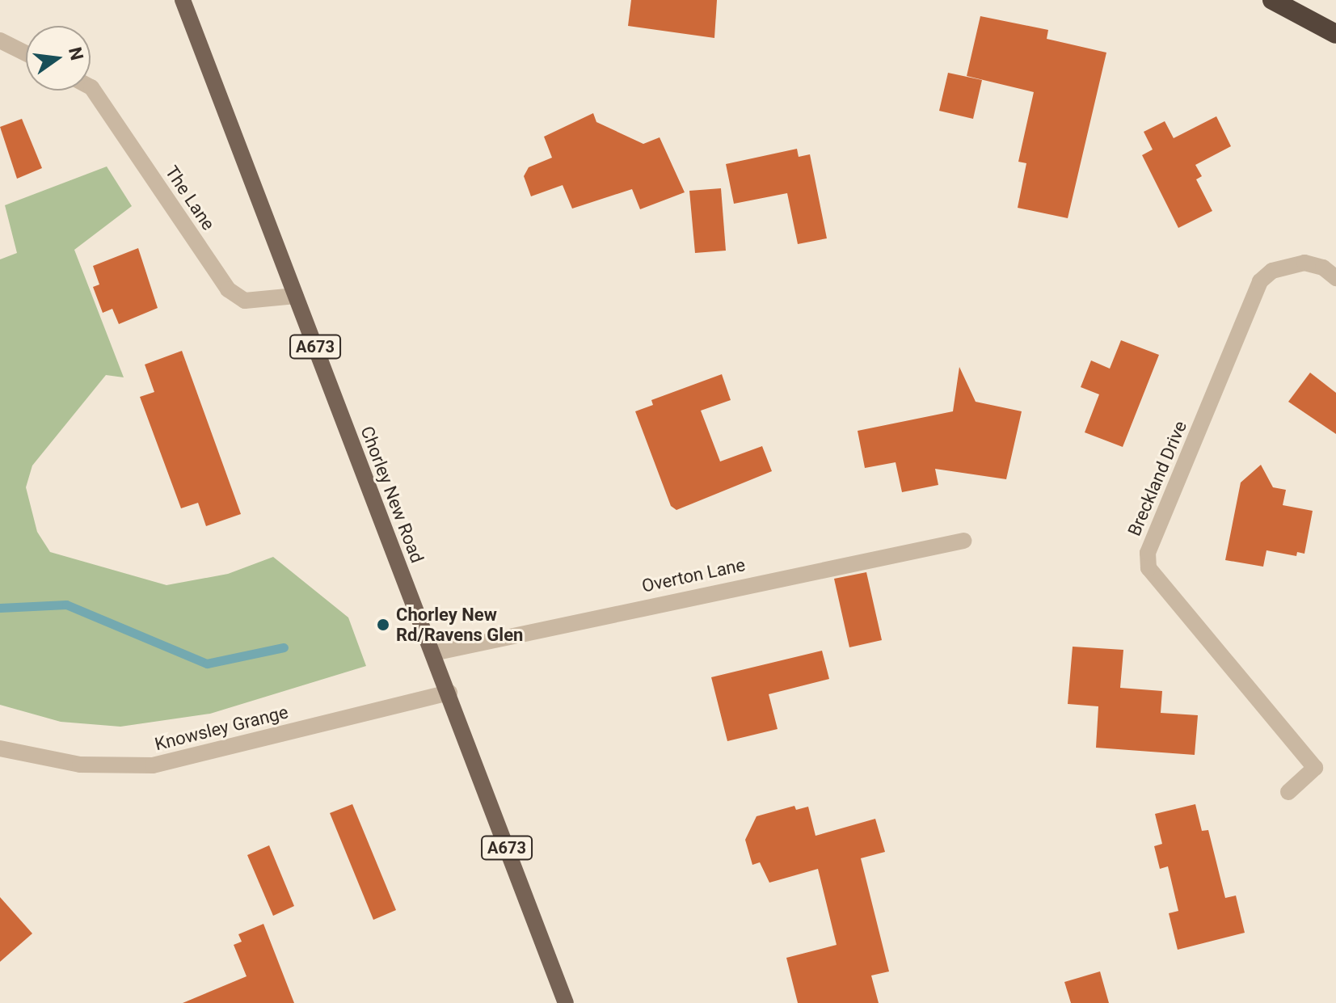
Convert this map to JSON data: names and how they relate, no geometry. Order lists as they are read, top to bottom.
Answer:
{
  "streets": {
    "main road": ["A673", "Chorley New Road"],
    "street": [
      "The Lane",
      "Breckland Drive",
      "Overton Lane",
      "Knowsley Grange"
    ]
  },
  "crossings": [
    ["The Lane", "Chorley New Road"],
    ["Chorley New Road", "Overton Lane"],
    ["Chorley New Road", "Knowsley Grange"]
  ],
  "places": ["Chorley New Rd/Ravens Glen"],
  "north": "right"
}
